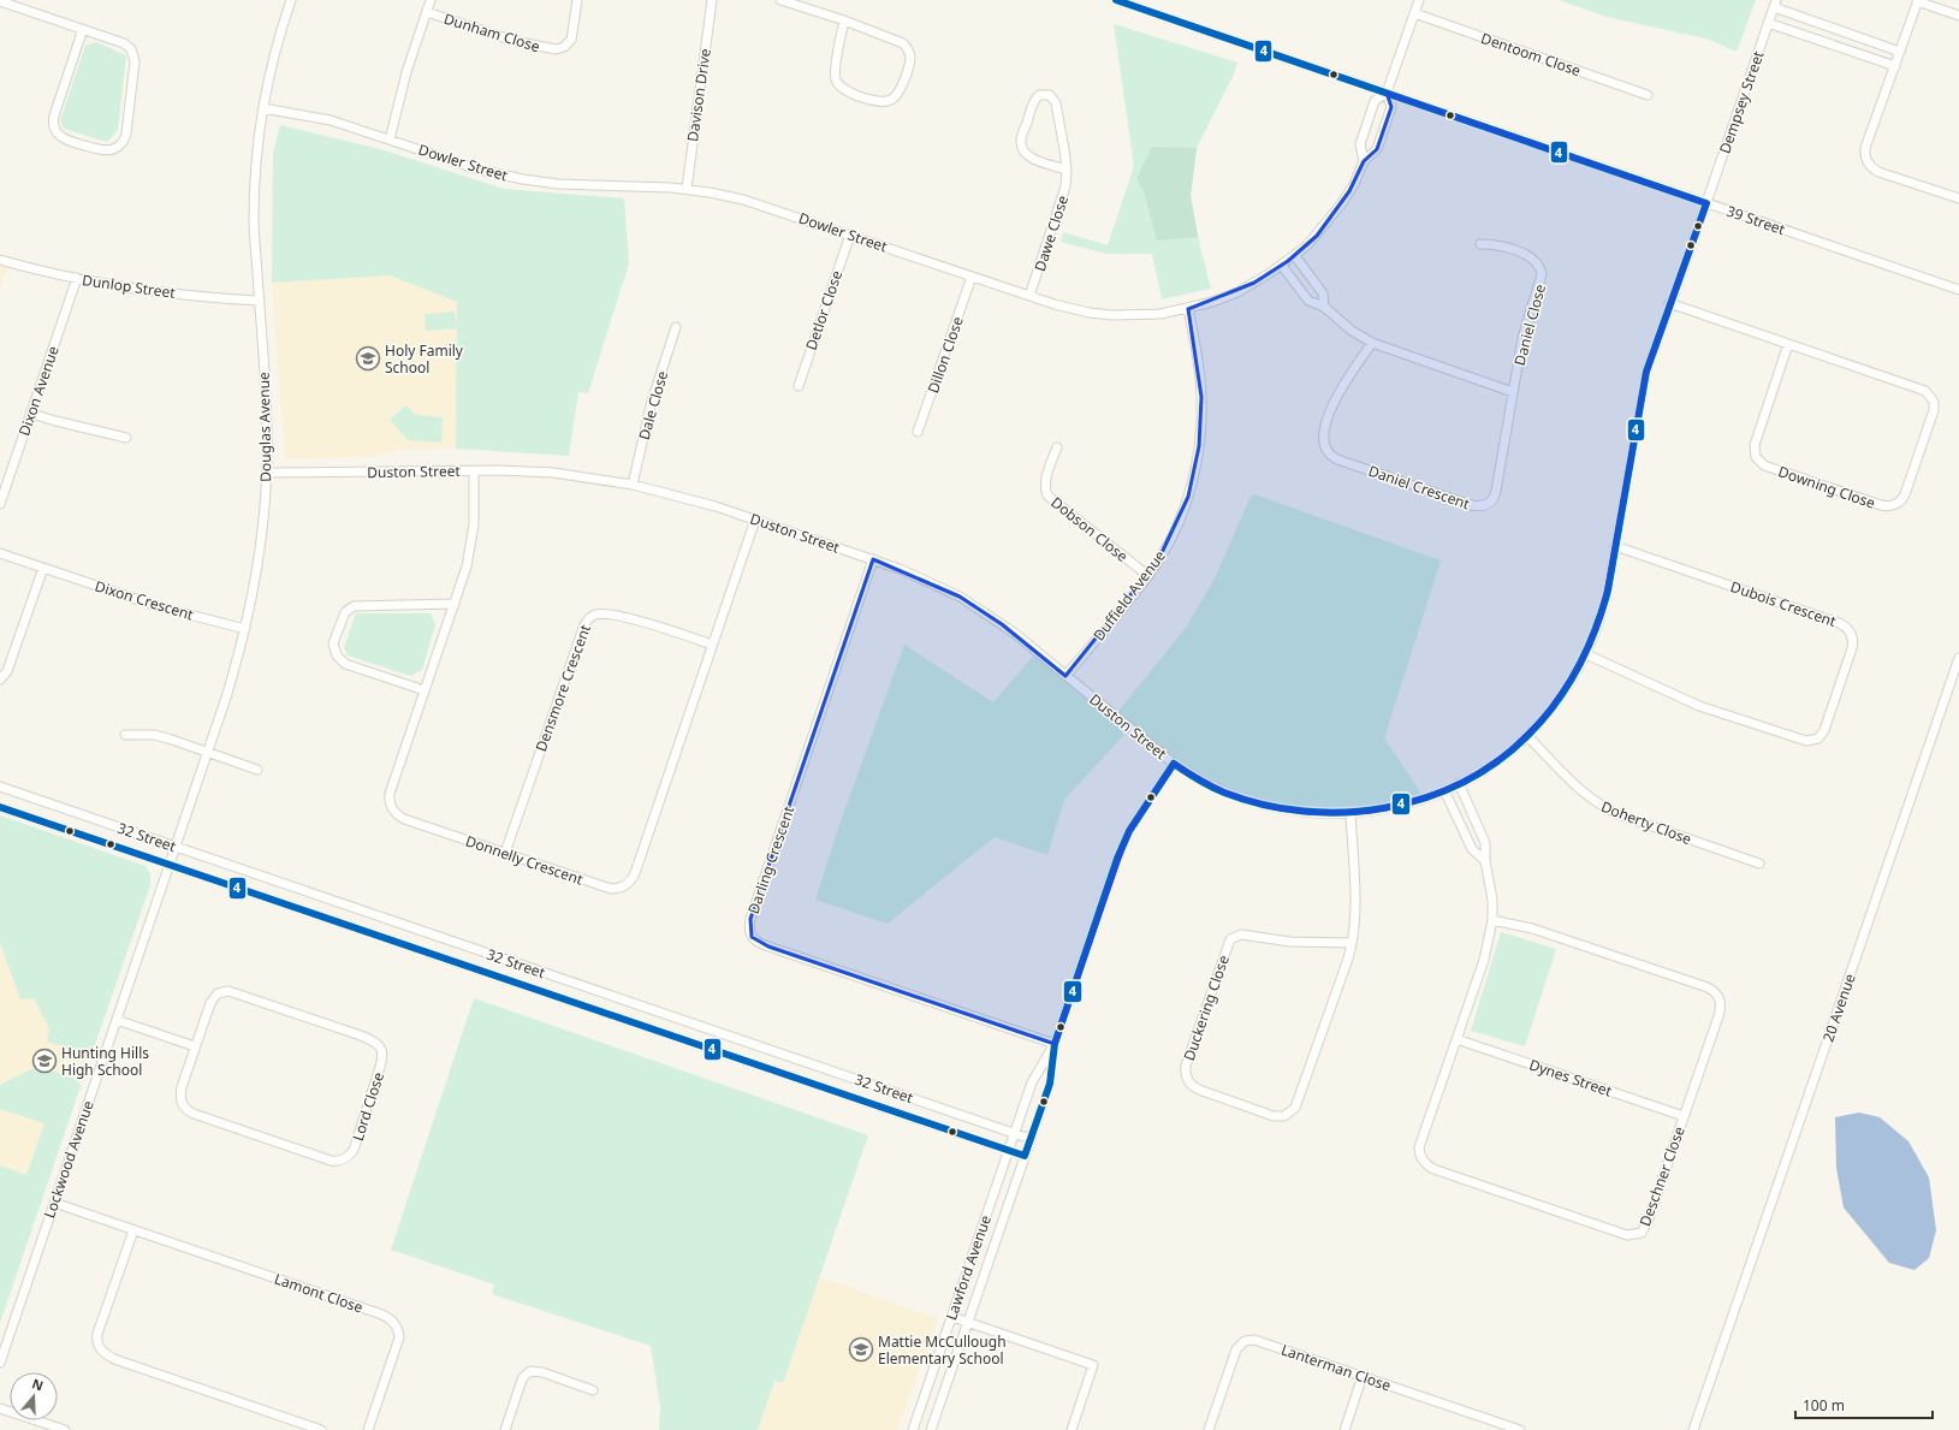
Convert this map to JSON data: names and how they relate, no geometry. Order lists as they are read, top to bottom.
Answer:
{
  "streets": {
    "street": [
      "Dunham Close",
      "Dentoom Close",
      "Davison Drive",
      "Dempsey Street",
      "Dowler Street",
      "39 Street",
      "Dawe Close",
      "Dunlop Street",
      "Detlor Close",
      "Daniel Close",
      "Dillon Close",
      "Dixon Avenue",
      "Dale Close",
      "Douglas Avenue",
      "Duston Street",
      "Daniel Crescent",
      "Downing Close",
      "Dobson Close",
      "Duffield Avenue",
      "Dixon Crescent",
      "Dubois Crescent",
      "Densmore Crescent",
      "Doherty Close",
      "32 Street",
      "Donnelly Crescent",
      "Darling Crescent",
      "Duckering Close",
      "20 Avenue",
      "Dynes Street",
      "Lord Close",
      "Lockwood Avenue",
      "Deschner Close",
      "Lawford Avenue",
      "Lamont Close",
      "Lanterman Close"
    ]
  },
  "crossings": [
    ["Dunham Close", "Dowler Street"],
    ["Davison Drive", "Dowler Street"],
    ["Dempsey Street", "39 Street"],
    ["Dempsey Street", "Duston Street"],
    ["Dowler Street", "39 Street"],
    ["Dowler Street", "Dawe Close"],
    ["Dowler Street", "Detlor Close"],
    ["Dowler Street", "Dillon Close"],
    ["Dowler Street", "Douglas Avenue"],
    ["Dowler Street", "Duffield Avenue"],
    ["39 Street", "Duston Street"],
    ["Dunlop Street", "Dixon Avenue"],
    ["Dunlop Street", "Douglas Avenue"],
    ["Daniel Close", "Daniel Crescent"],
    ["Dale Close", "Duston Street"],
    ["Douglas Avenue", "Duston Street"],
    ["Douglas Avenue", "Dixon Crescent"],
    ["Douglas Avenue", "32 Street"],
    ["Douglas Avenue", "Lockwood Avenue"],
    ["Duston Street", "Downing Close"],
    ["Duston Street", "Duffield Avenue"],
    ["Duston Street", "Dubois Crescent"],
    ["Duston Street", "Doherty Close"],
    ["Duston Street", "Donnelly Crescent"],
    ["Duston Street", "Darling Crescent"],
    ["Duston Street", "Duckering Close"],
    ["Duston Street", "Deschner Close"],
    ["Dobson Close", "Duffield Avenue"],
    ["Densmore Crescent", "Donnelly Crescent"],
    ["32 Street", "Lockwood Avenue"],
    ["32 Street", "Lawford Avenue"],
    ["Darling Crescent", "Lawford Avenue"],
    ["Dynes Street", "Deschner Close"],
    ["Lockwood Avenue", "Lamont Close"]
  ],
  "places": {
    "school or university": ["Holy Family School", "Hunting Hills High School", "Mattie McCullough Elementary School"]
  },
  "lines": ["transit line 4"],
  "scale_bar": "100 m",
  "north": "top"
}
